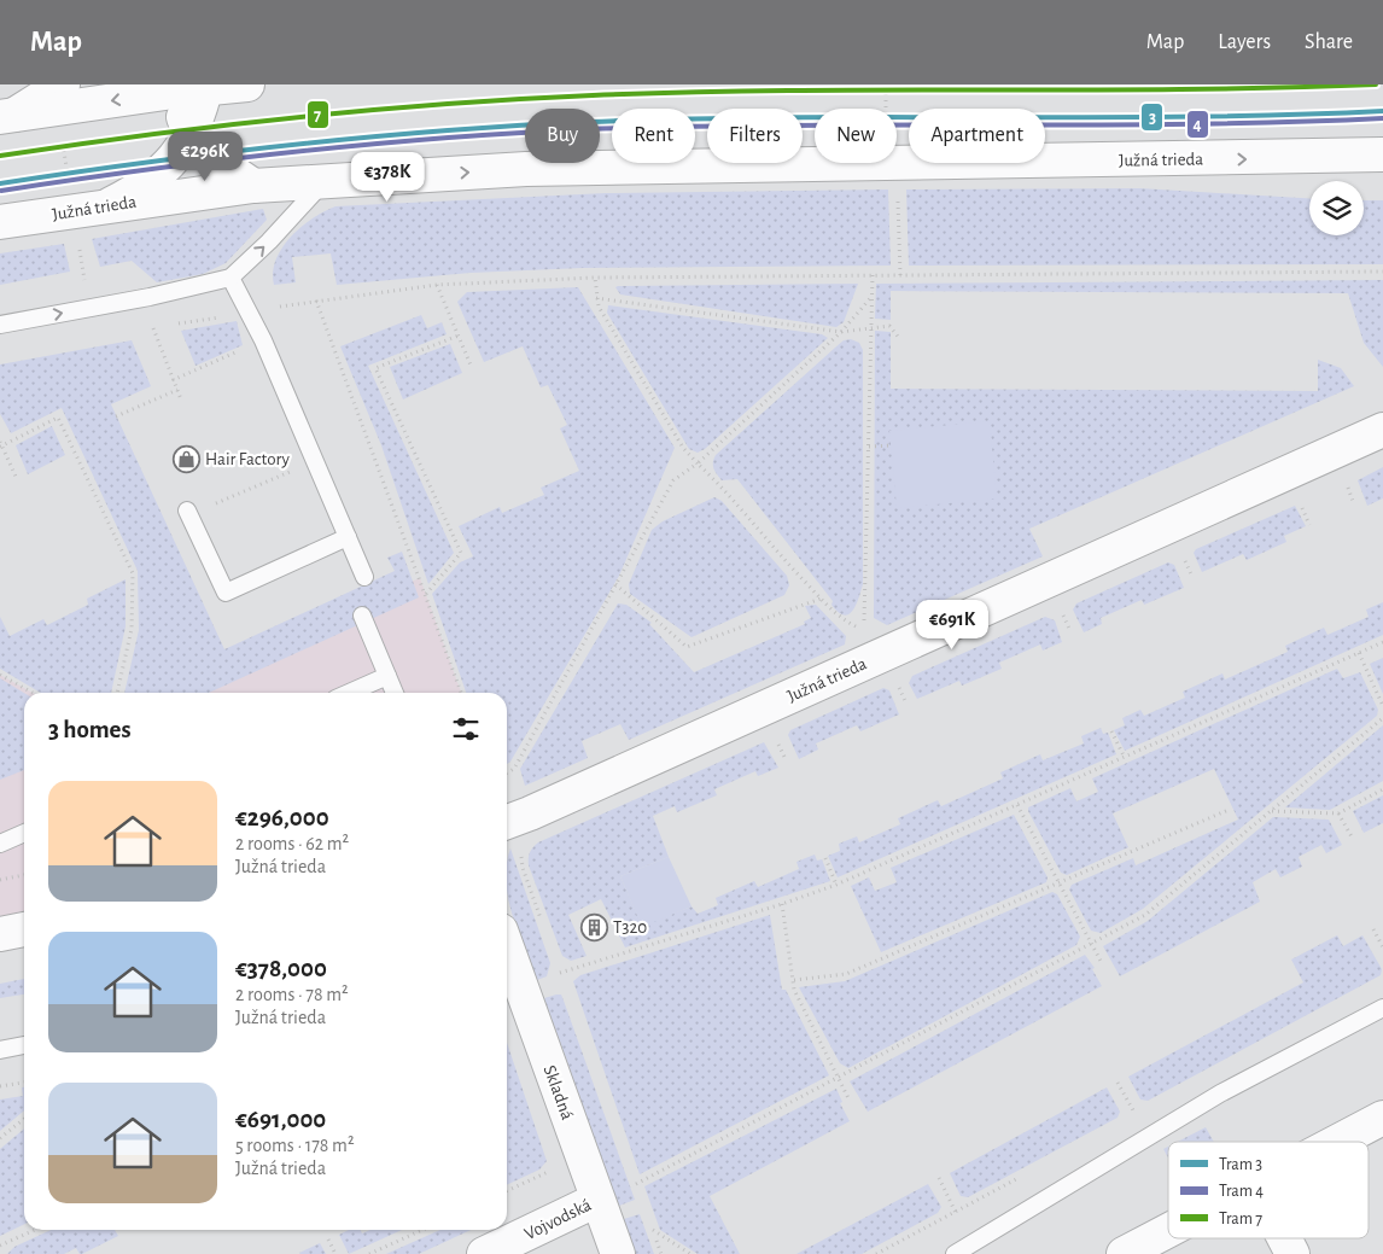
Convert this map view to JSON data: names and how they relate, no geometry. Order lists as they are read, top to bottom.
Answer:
{
  "streets": {
    "street": ["Južná trieda", "Skladná", "Vojvodská"]
  },
  "crossings": [
    ["Skladná", "Vojvodská"]
  ],
  "one_way": ["Južná trieda"],
  "places": {
    "shop": ["Hair Factory"],
    "building": ["T320"]
  },
  "lines": ["tram line 7", "tram line 3", "tram line 4"],
  "legend": ["Tram 3", "Tram 4", "Tram 7"],
  "page": {
    "header": "Map",
    "nav": ["Map", "Layers", "Share"],
    "chip": [
      "Buy",
      "Rent",
      "Filters",
      "New",
      "Apartment"
    ],
    "price": ["€296K", "€378K", "€691K"],
    "heading": "3 homes",
    "list": [
      {
        "name": "€296,000",
        "note": "2 rooms · 62 m² · Južná trieda"
      },
      {
        "name": "€378,000",
        "note": "2 rooms · 78 m² · Južná trieda"
      },
      {
        "name": "€691,000",
        "note": "5 rooms · 178 m² · Južná trieda"
      }
    ]
  }
}
